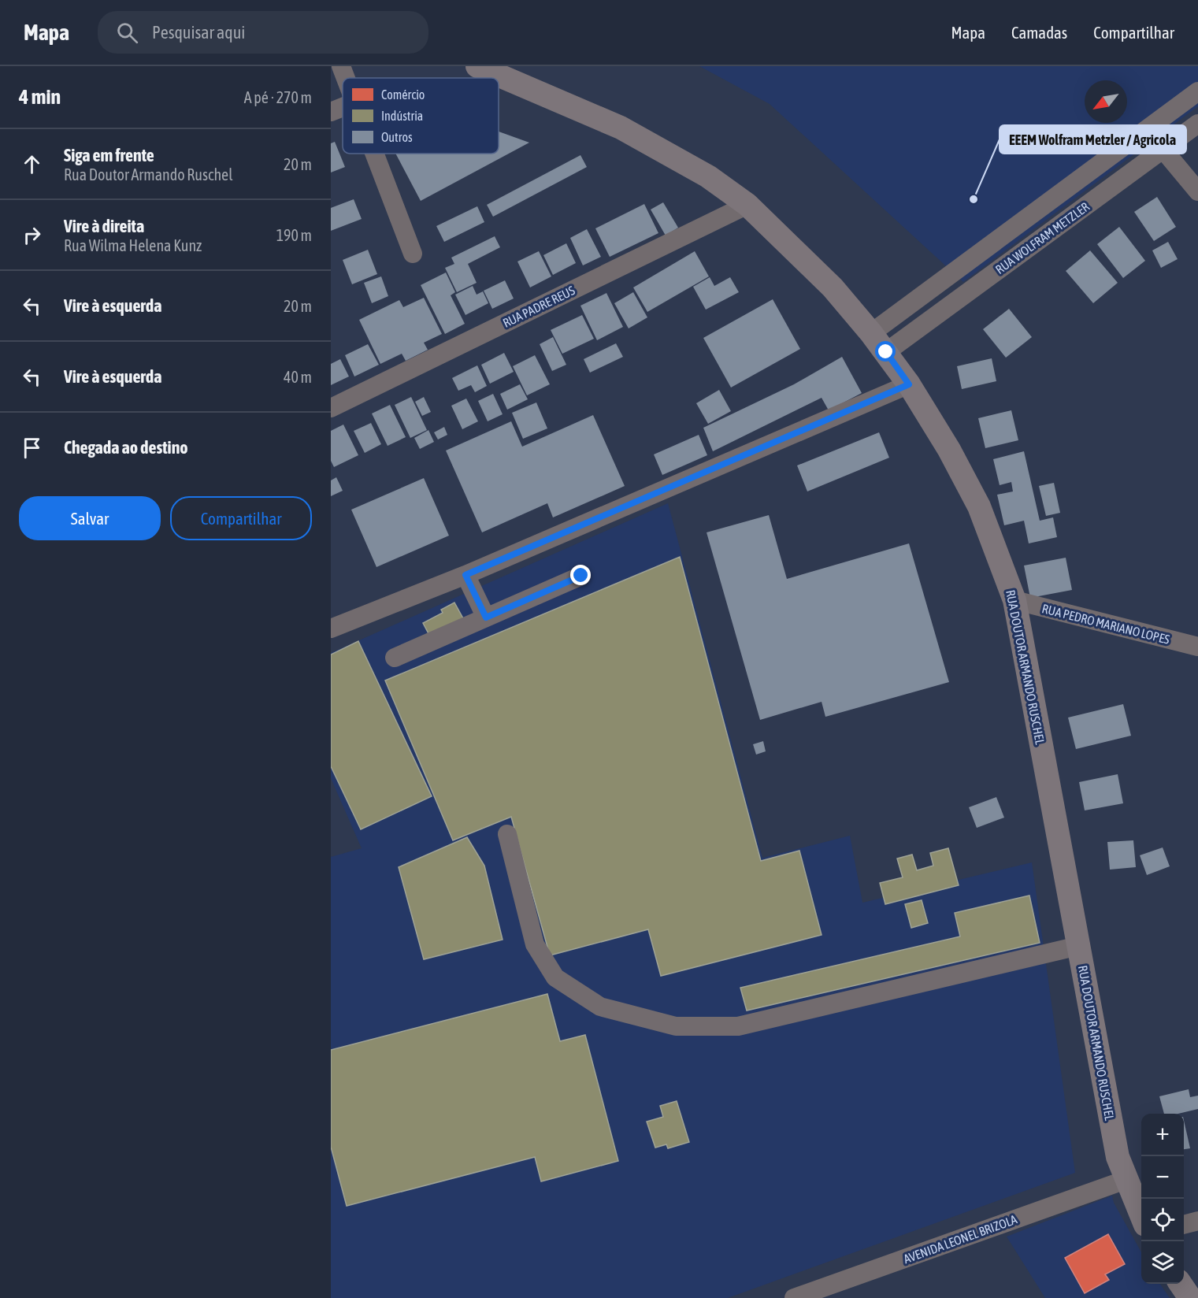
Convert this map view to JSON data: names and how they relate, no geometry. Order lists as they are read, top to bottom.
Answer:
{
  "streets": {
    "main road": ["RUA DOUTOR ARMANDO RUSCHEL"],
    "street": [
      "RUA WOLFRAM METZLER",
      "RUA PADRE REUS",
      "RUA PEDRO MARIANO LOPES",
      "AVENIDA LEONEL BRIZOLA"
    ]
  },
  "crossings": [
    ["RUA WOLFRAM METZLER", "RUA DOUTOR ARMANDO RUSCHEL"],
    ["RUA PADRE REUS", "RUA DOUTOR ARMANDO RUSCHEL"],
    ["RUA PEDRO MARIANO LOPES", "RUA DOUTOR ARMANDO RUSCHEL"],
    ["RUA DOUTOR ARMANDO RUSCHEL", "AVENIDA LEONEL BRIZOLA"]
  ],
  "places": ["EEEM Wolfram Metzler / Agricola"],
  "legend": ["Comércio", "Indústria", "Outros"],
  "north": "bottom left",
  "page": {
    "header": "Mapa",
    "search": "Pesquisar aqui",
    "nav": ["Mapa", "Camadas", "Compartilhar"],
    "heading": ["4 min", "A pé · 270 m"],
    "list": [
      ["Siga em frente", "Rua Doutor Armando Ruschel", "20 m"],
      ["Vire à direita", "Rua Wilma Helena Kunz", "190 m"],
      ["Vire à esquerda", "20 m"],
      ["Vire à esquerda", "40 m"],
      "Chegada ao destino"
    ],
    "buttons": ["Salvar", "Compartilhar"],
    "map_buttons": ["+", "−"]
  }
}
